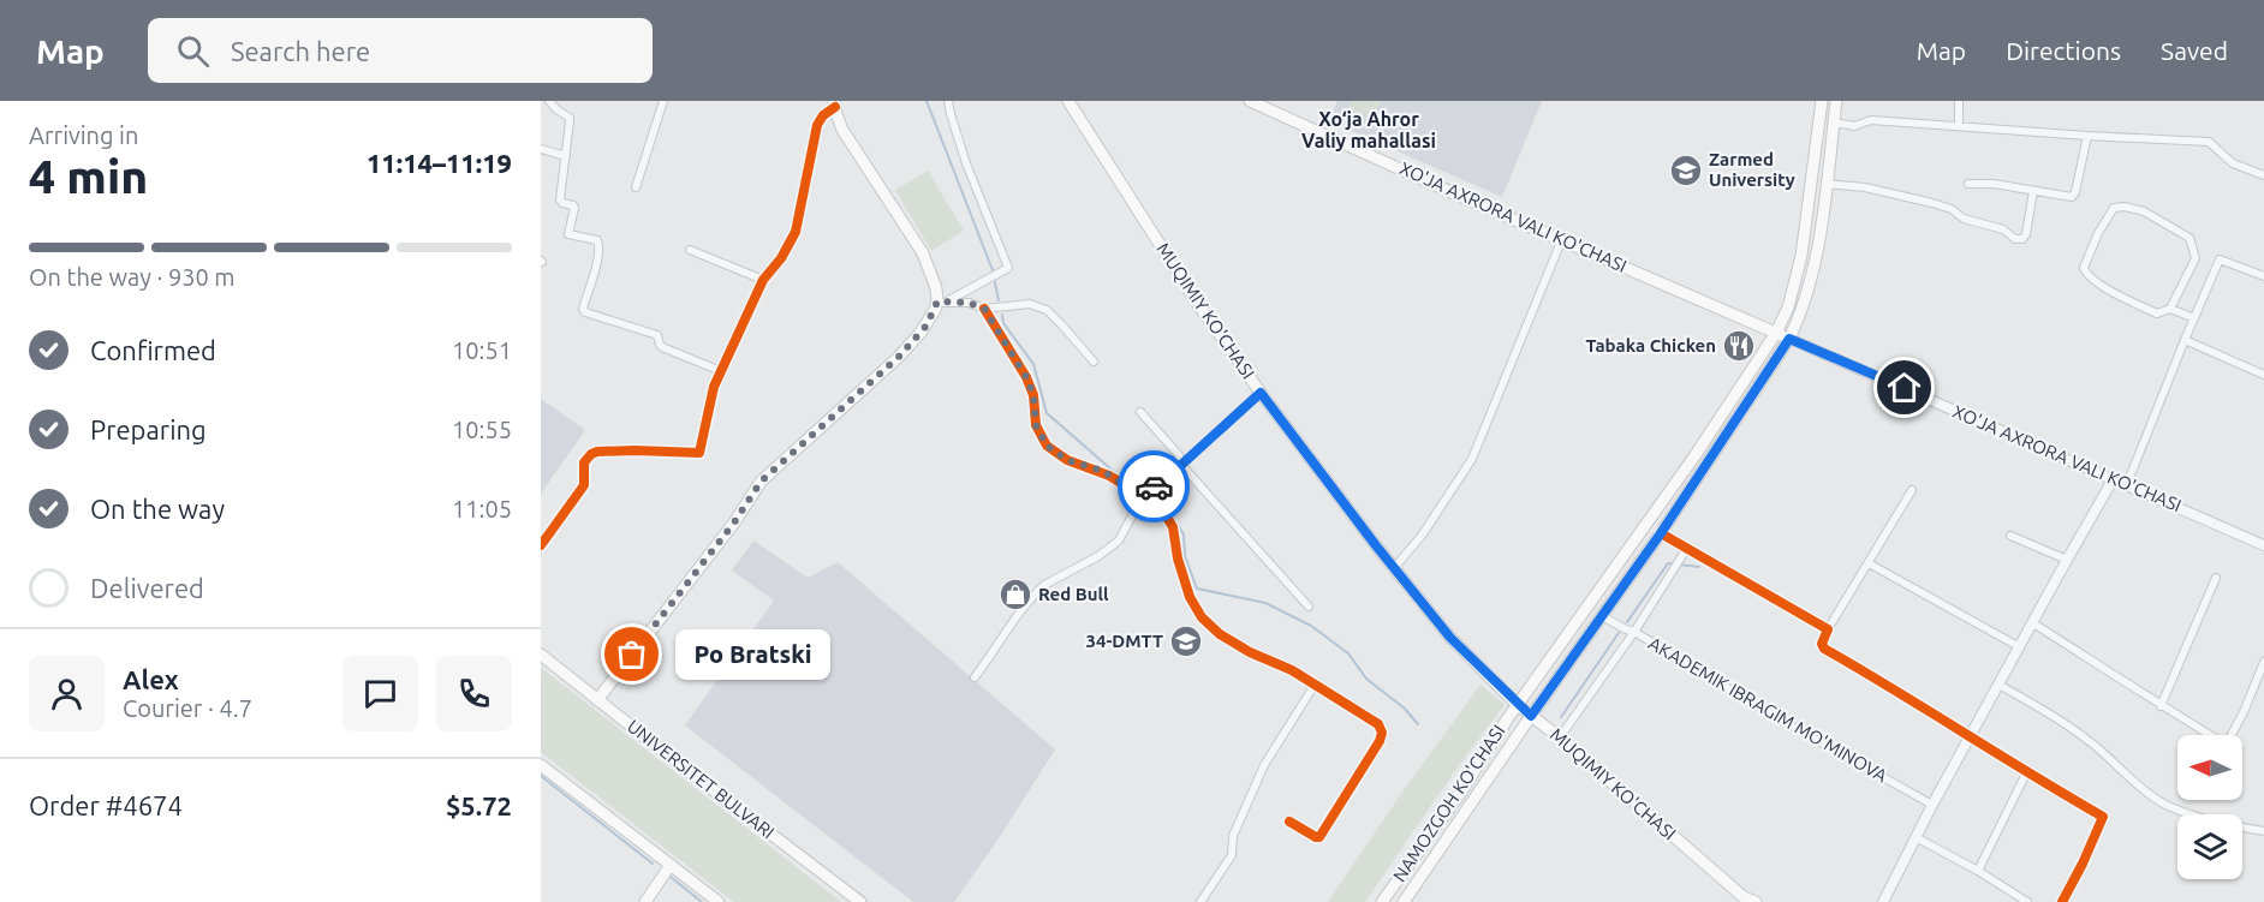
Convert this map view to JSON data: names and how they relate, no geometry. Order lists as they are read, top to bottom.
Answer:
{
  "streets": {
    "main road": [
      "XO'JA AXRORA VALI KO'CHASI",
      "MUQIMIY KO'CHASI",
      "UNIVERSITET BULVARI",
      "NAMOZGOH KO'CHASI"
    ],
    "street": ["AKADEMIK IBRAGIM MO'MINOVA"]
  },
  "crossings": [
    ["XO'JA AXRORA VALI KO'CHASI", "NAMOZGOH KO'CHASI"],
    ["MUQIMIY KO'CHASI", "NAMOZGOH KO'CHASI"],
    ["AKADEMIK IBRAGIM MO'MINOVA", "NAMOZGOH KO'CHASI"]
  ],
  "districts": ["Xo‘ja Ahror Valiy mahallasi"],
  "places": {
    "school or university": ["Zarmed University", "34-DMTT"],
    "restaurant": ["Tabaka Chicken"],
    "shop": ["Red Bull"],
    "other": ["Po Bratski"]
  },
  "north": "left",
  "page": {
    "header": "Map",
    "search": "Search here",
    "nav": ["Map", "Directions", "Saved"],
    "heading": ["4 min", "Arriving in", "11:14–11:19"],
    "panel": [
      "Alex",
      "Courier · 4.7",
      "Order #4674",
      "$5.72"
    ],
    "bar": "On the way · 930 m",
    "list": [
      ["Confirmed", "10:51"],
      ["Preparing", "10:55"],
      ["On the way", "11:05"],
      "Delivered"
    ],
    "bubble": "Po Bratski"
  }
}
